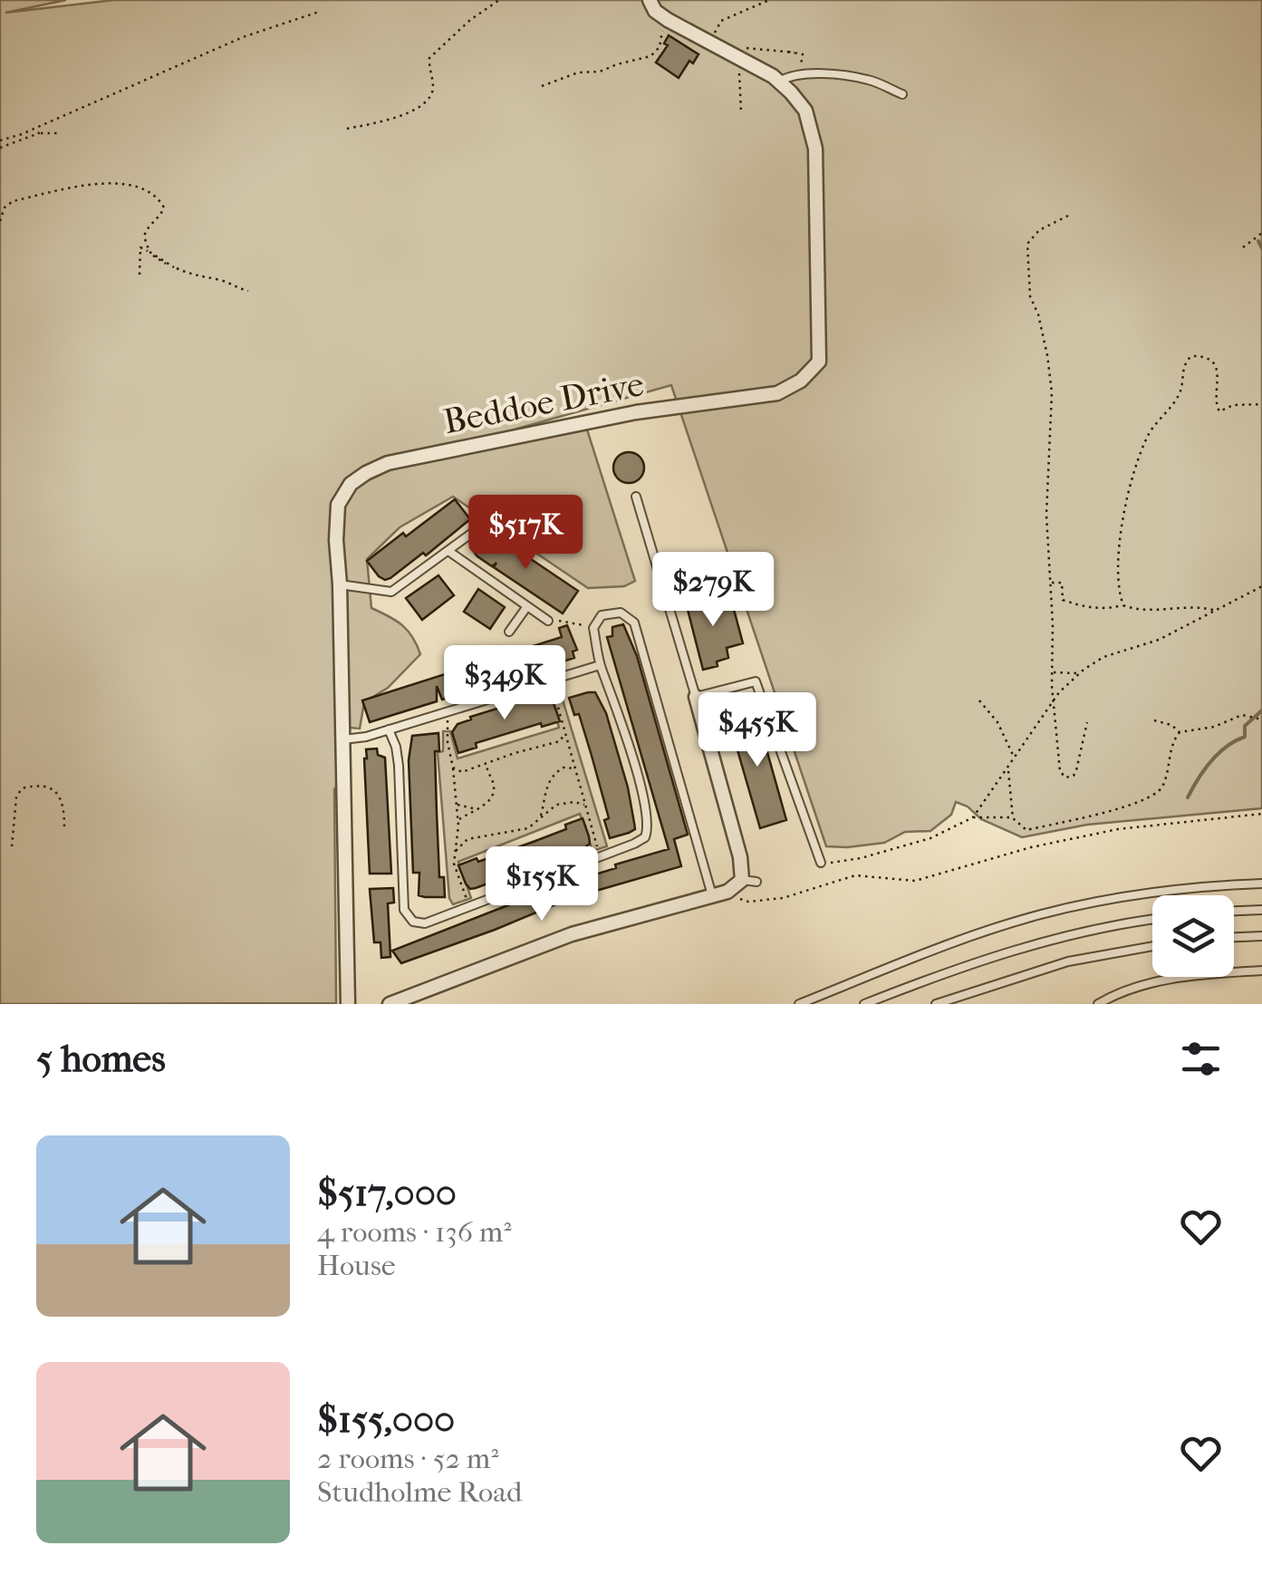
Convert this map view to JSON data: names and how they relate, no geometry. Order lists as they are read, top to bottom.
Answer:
{
  "streets": {
    "street": ["Beddoe Drive"]
  },
  "page": {
    "price": [
      "$517K",
      "$279K",
      "$349K",
      "$455K",
      "$155K"
    ],
    "heading": "5 homes",
    "list": [
      {
        "name": "$517,000",
        "note": "4 rooms · 136 m² · House"
      },
      {
        "name": "$155,000",
        "note": "2 rooms · 52 m² · Studholme Road"
      }
    ]
  }
}
